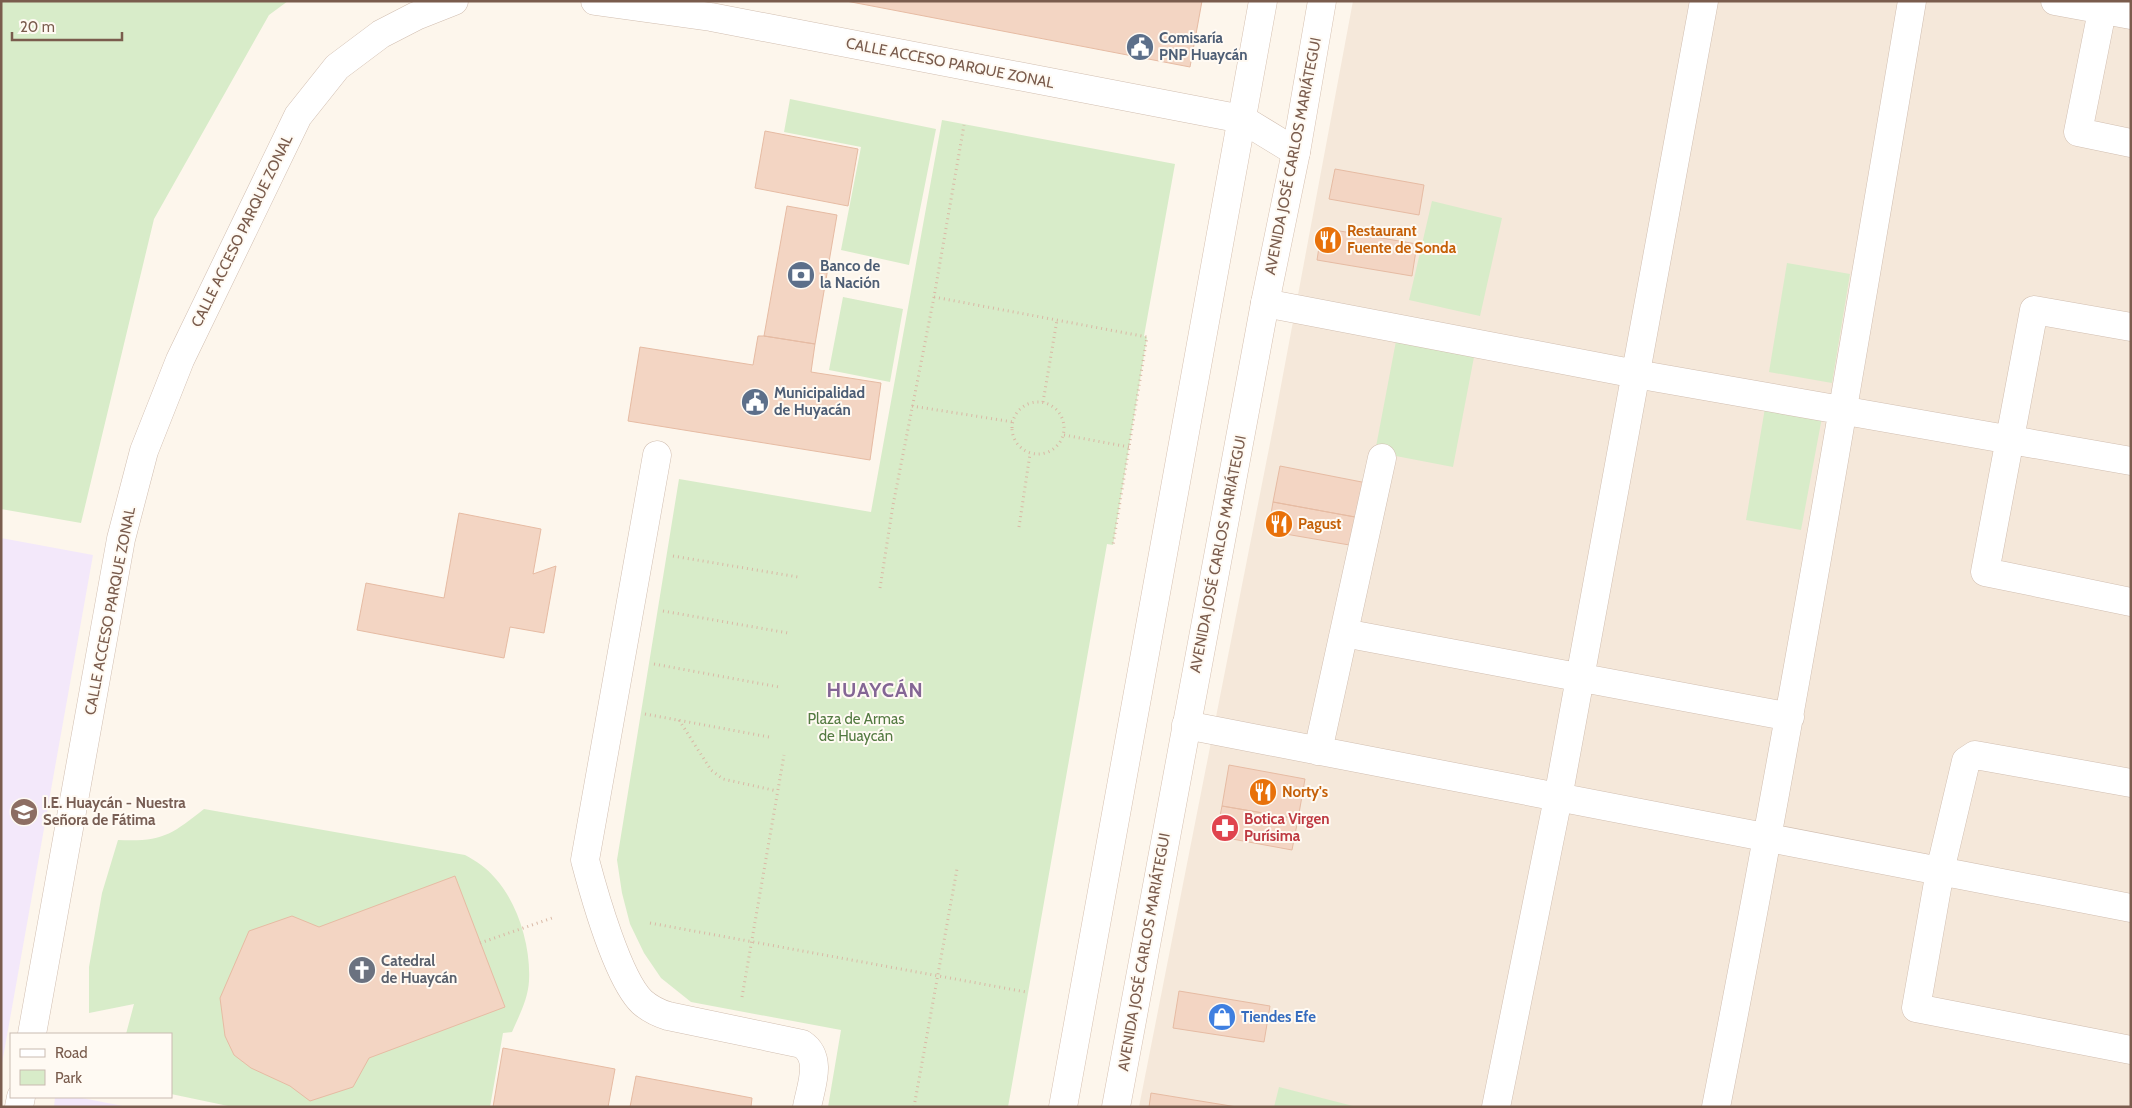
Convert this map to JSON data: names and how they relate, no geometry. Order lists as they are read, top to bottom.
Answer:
{
  "streets": {
    "street": ["CALLE ACCESO PARQUE ZONAL", "AVENIDA JOSÉ CARLOS MARIÁTEGUI"]
  },
  "crossings": [
    ["CALLE ACCESO PARQUE ZONAL", "AVENIDA JOSÉ CARLOS MARIÁTEGUI"]
  ],
  "districts": ["HUAYCÁN"],
  "parks": ["Plaza de Armas de Huaycán"],
  "places": {
    "public building": ["Comisaría PNP Huaycán", "Municipalidad de Huyacán"],
    "restaurant": ["Restaurant Fuente de Sonda", "Pagust", "Norty's"],
    "bank": ["Banco de la Nación"],
    "school or university": ["I.E. Huaycán - Nuestra Señora de Fátima"],
    "pharmacy": ["Botica Virgen Purísima"],
    "church": ["Catedral de Huaycán"],
    "shop": ["Tiendes Efe"]
  },
  "legend": ["Road", "Park"],
  "scale_bar": "20 m"
}
